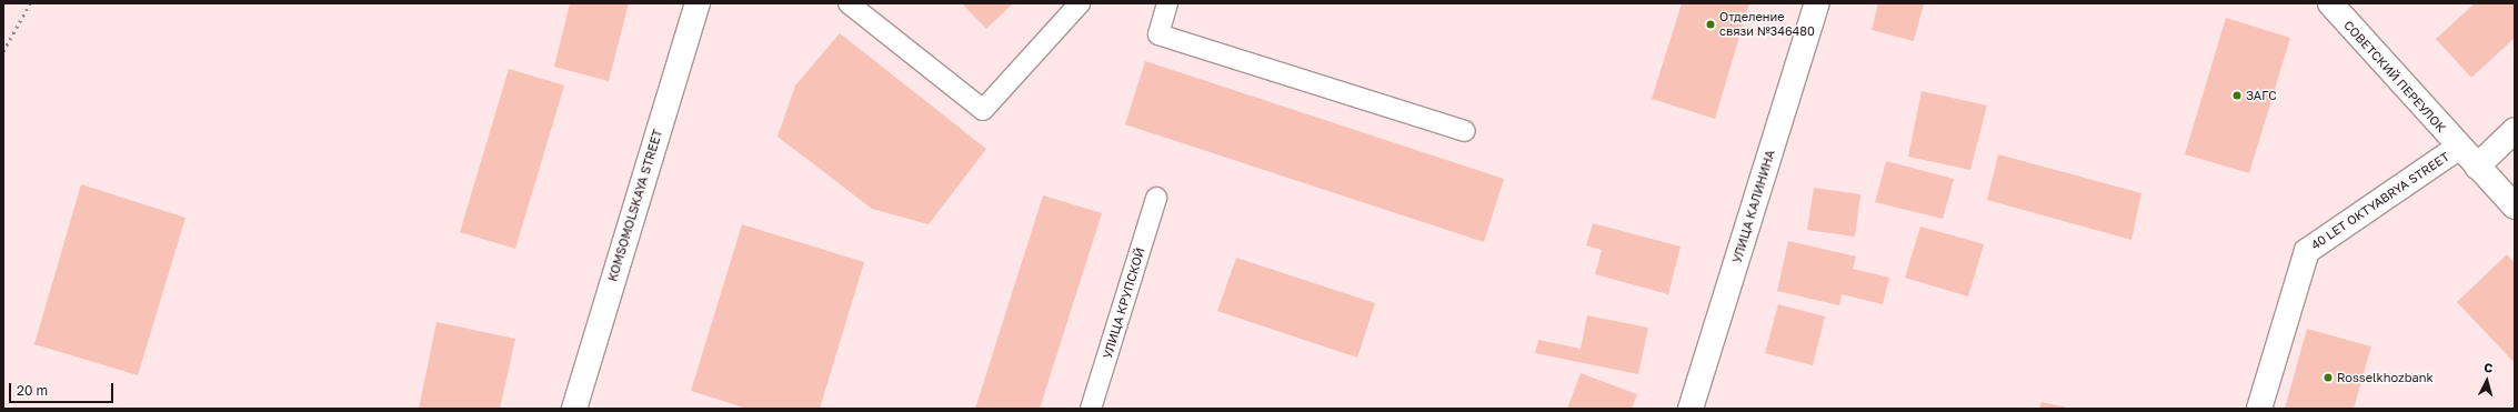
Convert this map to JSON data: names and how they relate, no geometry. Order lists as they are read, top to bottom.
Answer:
{
  "streets": {
    "street": [
      "СОВЕТСКИЙ ПЕРЕУЛОК",
      "40 LET OKTYABRYA STREET",
      "KOMSOMOLSKAYA STREET",
      "УЛИЦА КАЛИНИНА"
    ],
    "lane": ["УЛИЦА КРУПСКОЙ"]
  },
  "crossings": [
    ["СОВЕТСКИЙ ПЕРЕУЛОК", "40 LET OKTYABRYA STREET"]
  ],
  "places": ["Отделение связи №346480", "ЗАГС", "Rosselkhozbank"],
  "scale_bar": "20 m",
  "north": "top"
}
